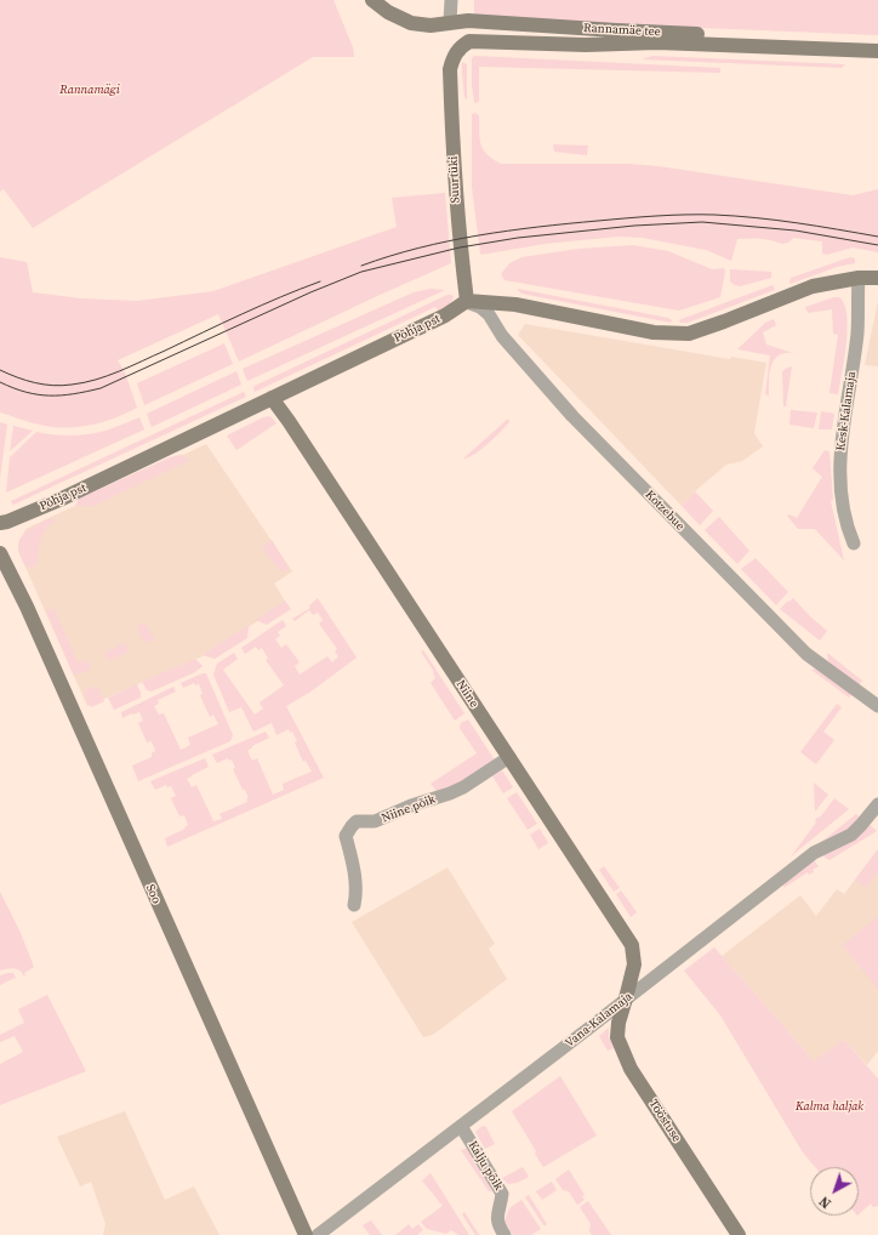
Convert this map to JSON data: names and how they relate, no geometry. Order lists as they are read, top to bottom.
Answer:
{
  "streets": {
    "street": [
      "Rannamäe tee",
      "Suurtüki",
      "Põhja pst",
      "Kesk-Kalamaja",
      "Kotzebue",
      "Niine",
      "Niine põik",
      "Soo",
      "Vana-Kalamaja",
      "Tööstuse",
      "Kalju põik"
    ]
  },
  "crossings": [
    ["Rannamäe tee", "Suurtüki"],
    ["Suurtüki", "Põhja pst"],
    ["Suurtüki", "Kotzebue"],
    ["Põhja pst", "Kotzebue"],
    ["Põhja pst", "Niine"],
    ["Niine", "Niine põik"],
    ["Niine", "Vana-Kalamaja"],
    ["Niine", "Tööstuse"],
    ["Vana-Kalamaja", "Tööstuse"],
    ["Vana-Kalamaja", "Kalju põik"]
  ],
  "parks": ["Rannamägi", "Kalma haljak"],
  "north": "bottom left"
}
